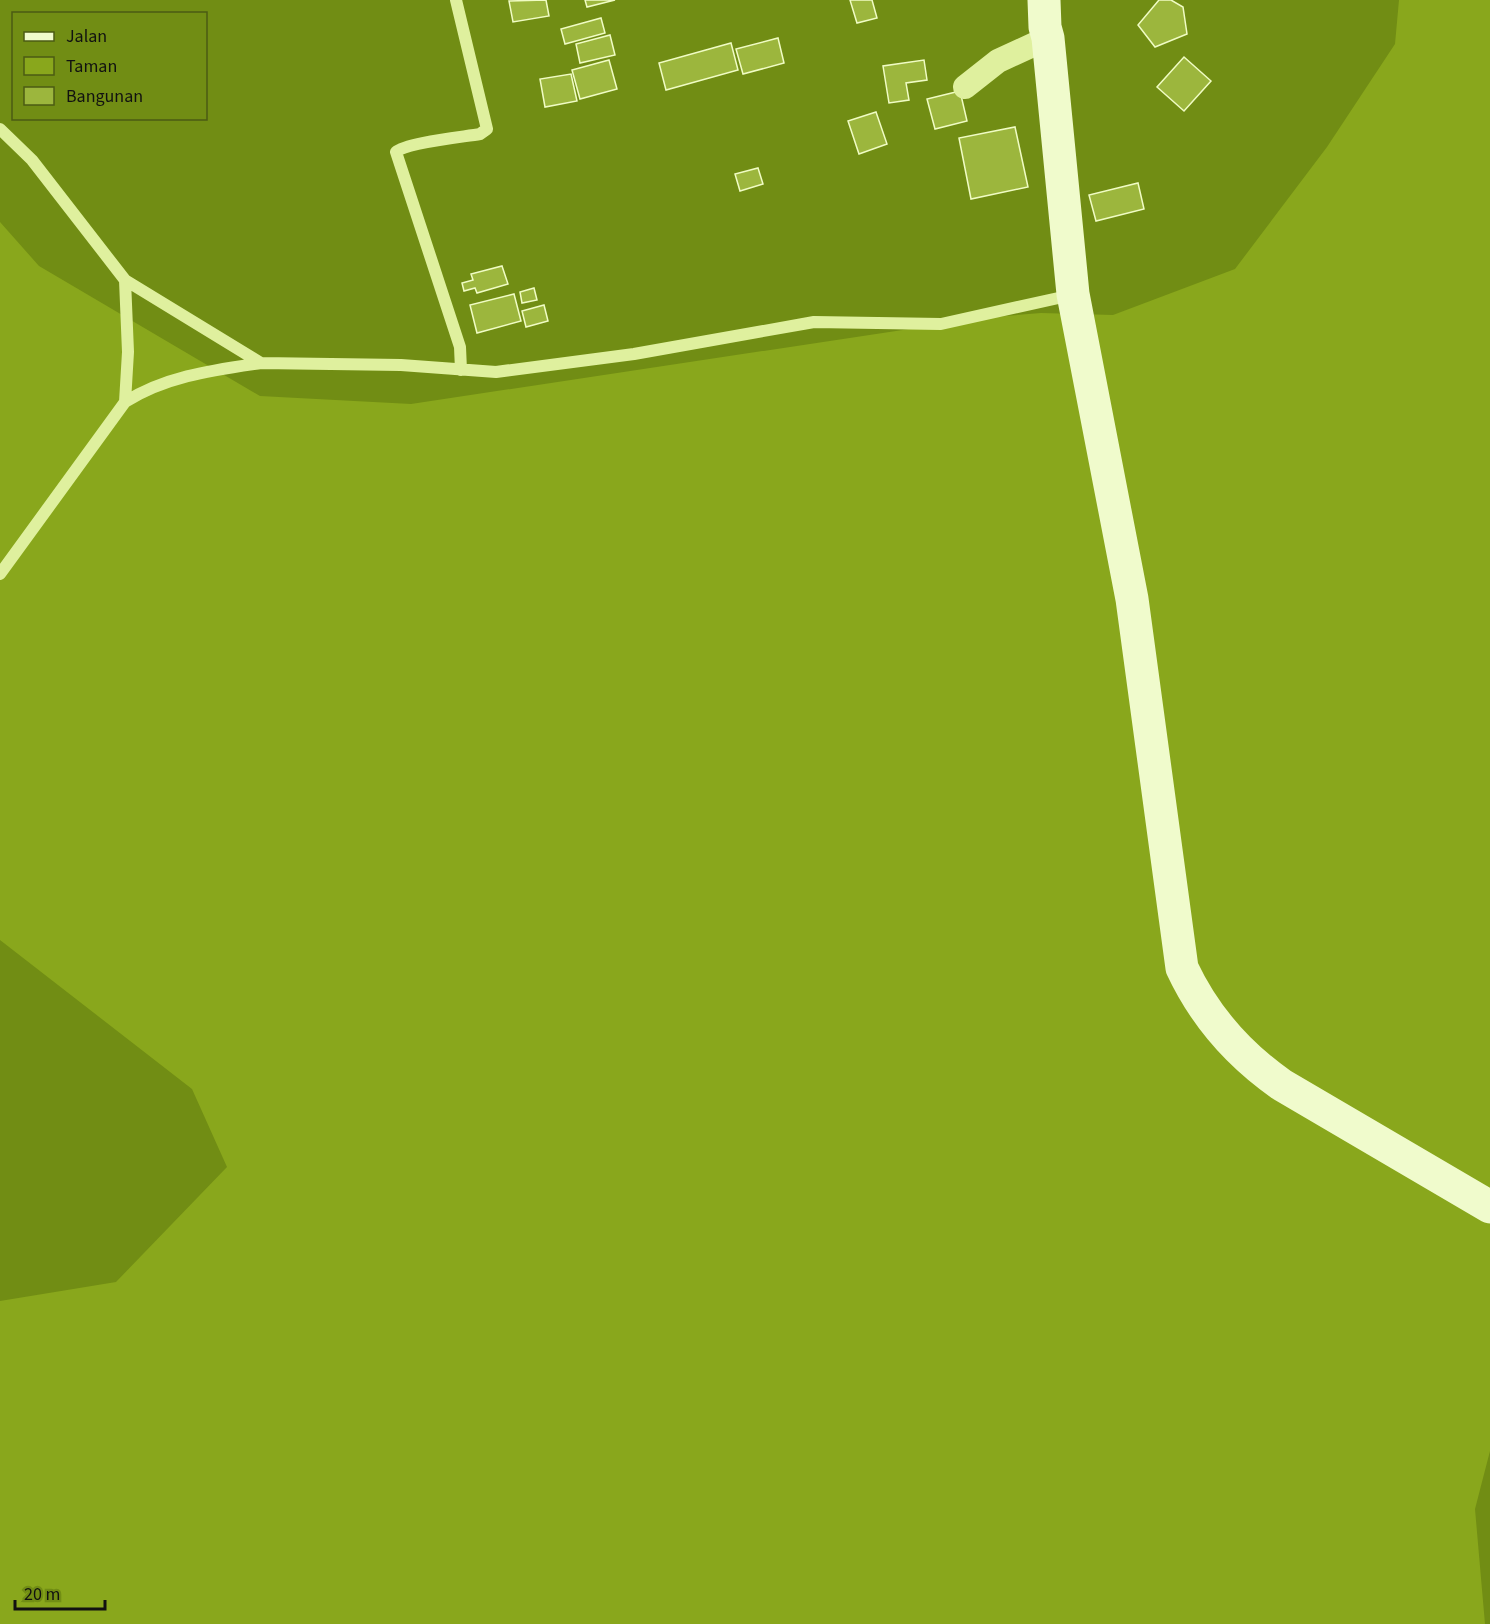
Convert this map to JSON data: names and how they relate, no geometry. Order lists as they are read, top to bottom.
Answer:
{
  "legend": ["Jalan", "Taman", "Bangunan"],
  "scale_bar": "20 m"
}
